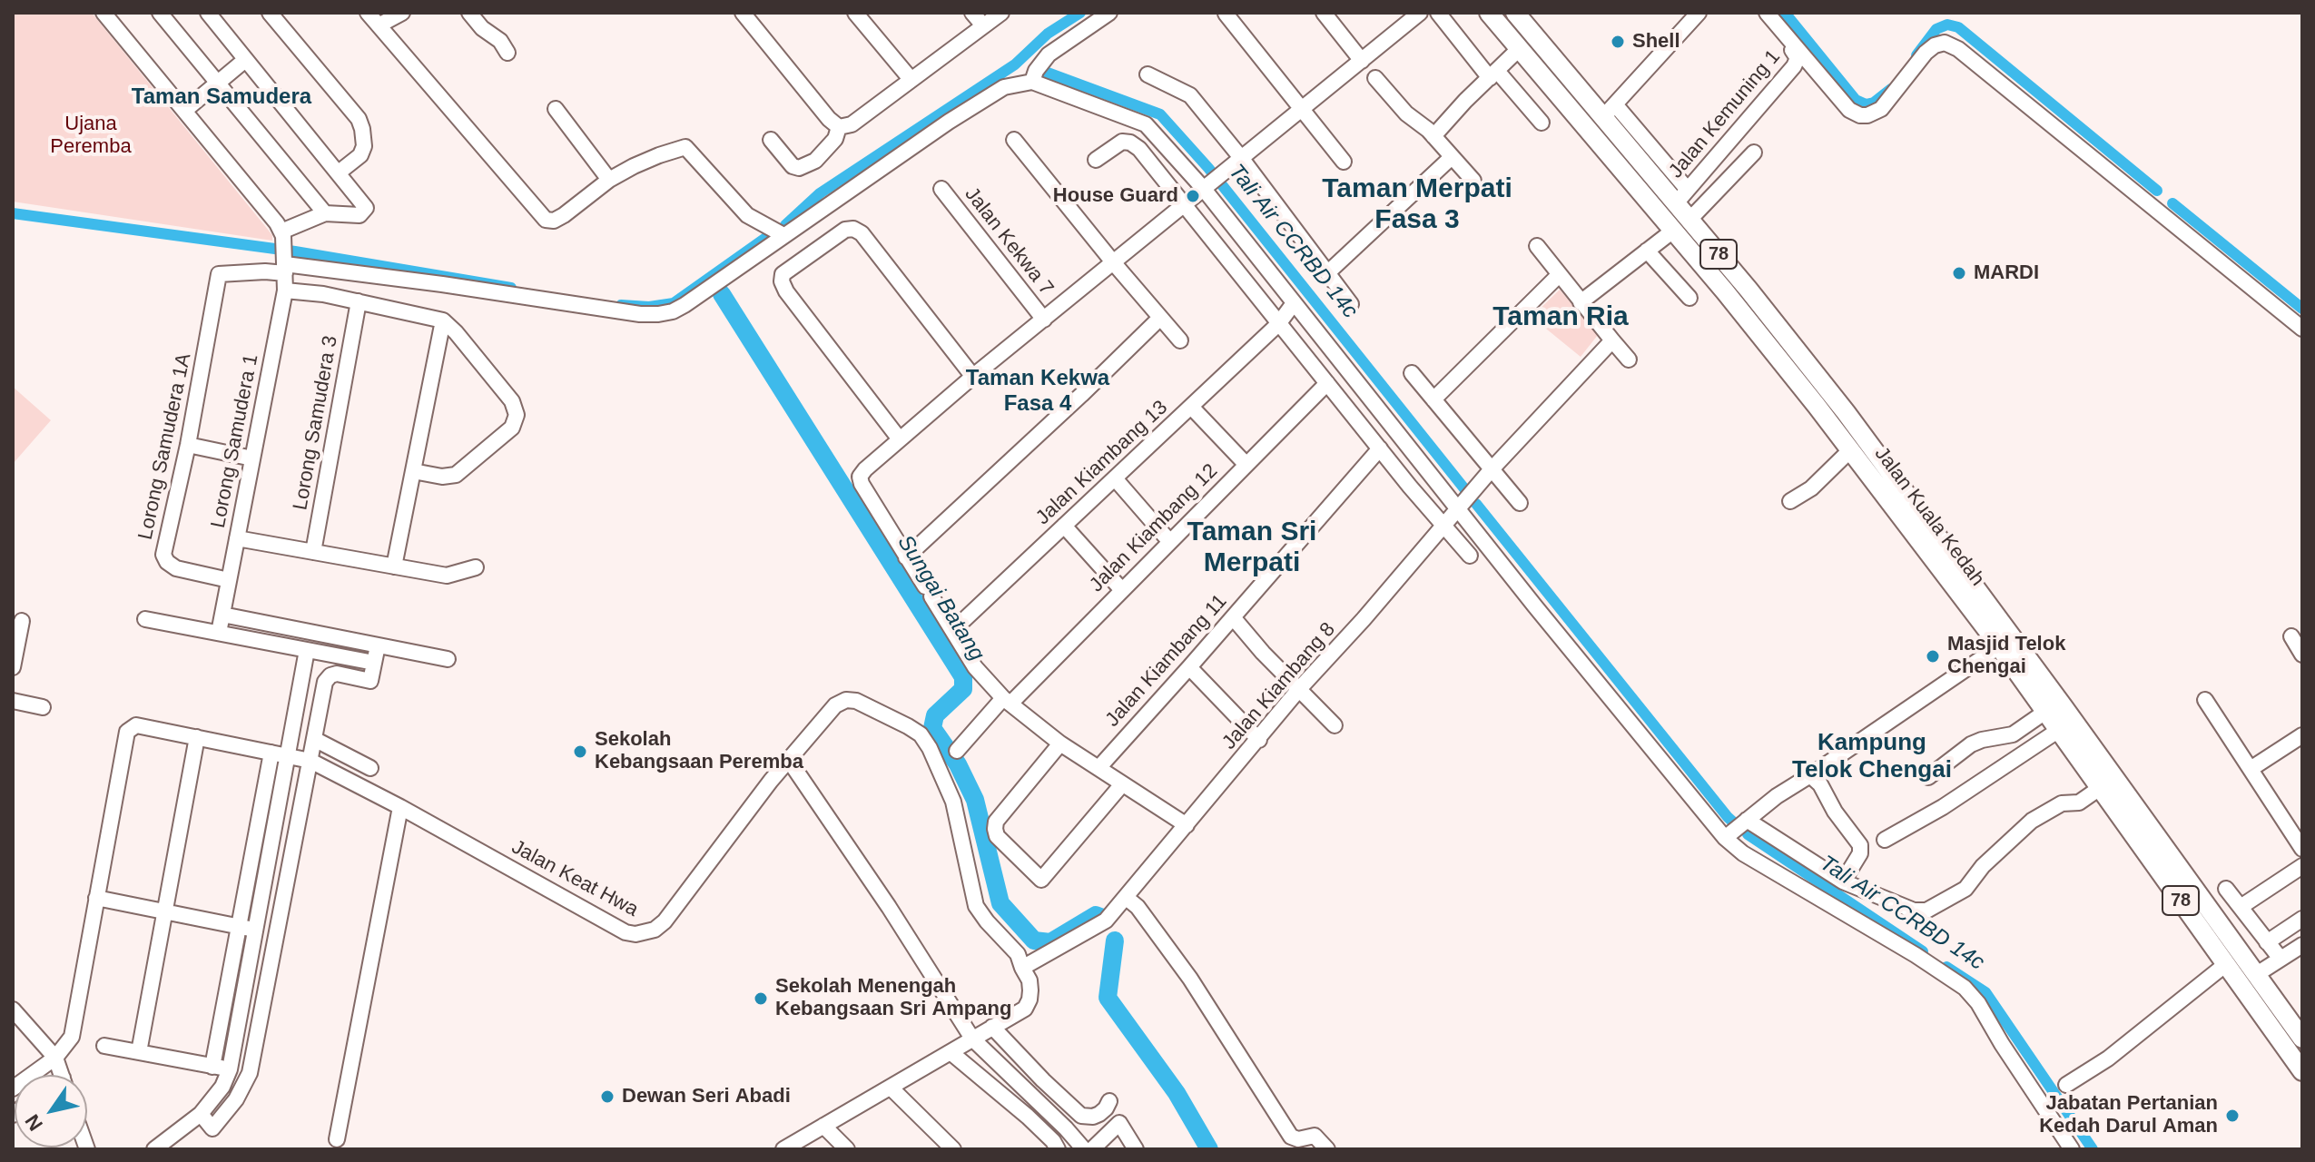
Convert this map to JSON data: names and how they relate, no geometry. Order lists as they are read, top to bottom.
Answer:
{
  "streets": {
    "main road": ["78", "Jalan Kuala Kedah"],
    "street": [
      "Jalan Kemuning 1",
      "Jalan Kekwa 7",
      "Lorong Samudera 3",
      "Lorong Samudera 1",
      "Lorong Samudera 1A",
      "Jalan Kiambang 13",
      "Jalan Kiambang 12",
      "Jalan Kiambang 11",
      "Jalan Kiambang 8",
      "Jalan Keat Hwa"
    ]
  },
  "crossings": [
    ["Jalan Kemuning 1", "Jalan Kuala Kedah"],
    ["Lorong Samudera 1", "Lorong Samudera 1A"]
  ],
  "districts": [
    "Taman Samudera",
    "Taman Merpati Fasa 3",
    "Taman Ria",
    "Taman Kekwa Fasa 4",
    "Taman Sri Merpati",
    "Kampung Telok Chengai"
  ],
  "water": ["Tali Air CCRBD 14c", "Sungai Batang"],
  "parks": ["Ujana Peremba"],
  "places": [
    "Shell",
    "House Guard",
    "MARDI",
    "Masjid Telok Chengai",
    "Sekolah Kebangsaan Peremba",
    "Sekolah Menengah Kebangsaan Sri Ampang",
    "Dewan Seri Abadi",
    "Jabatan Pertanian Kedah Darul Aman"
  ],
  "north": "bottom left"
}
